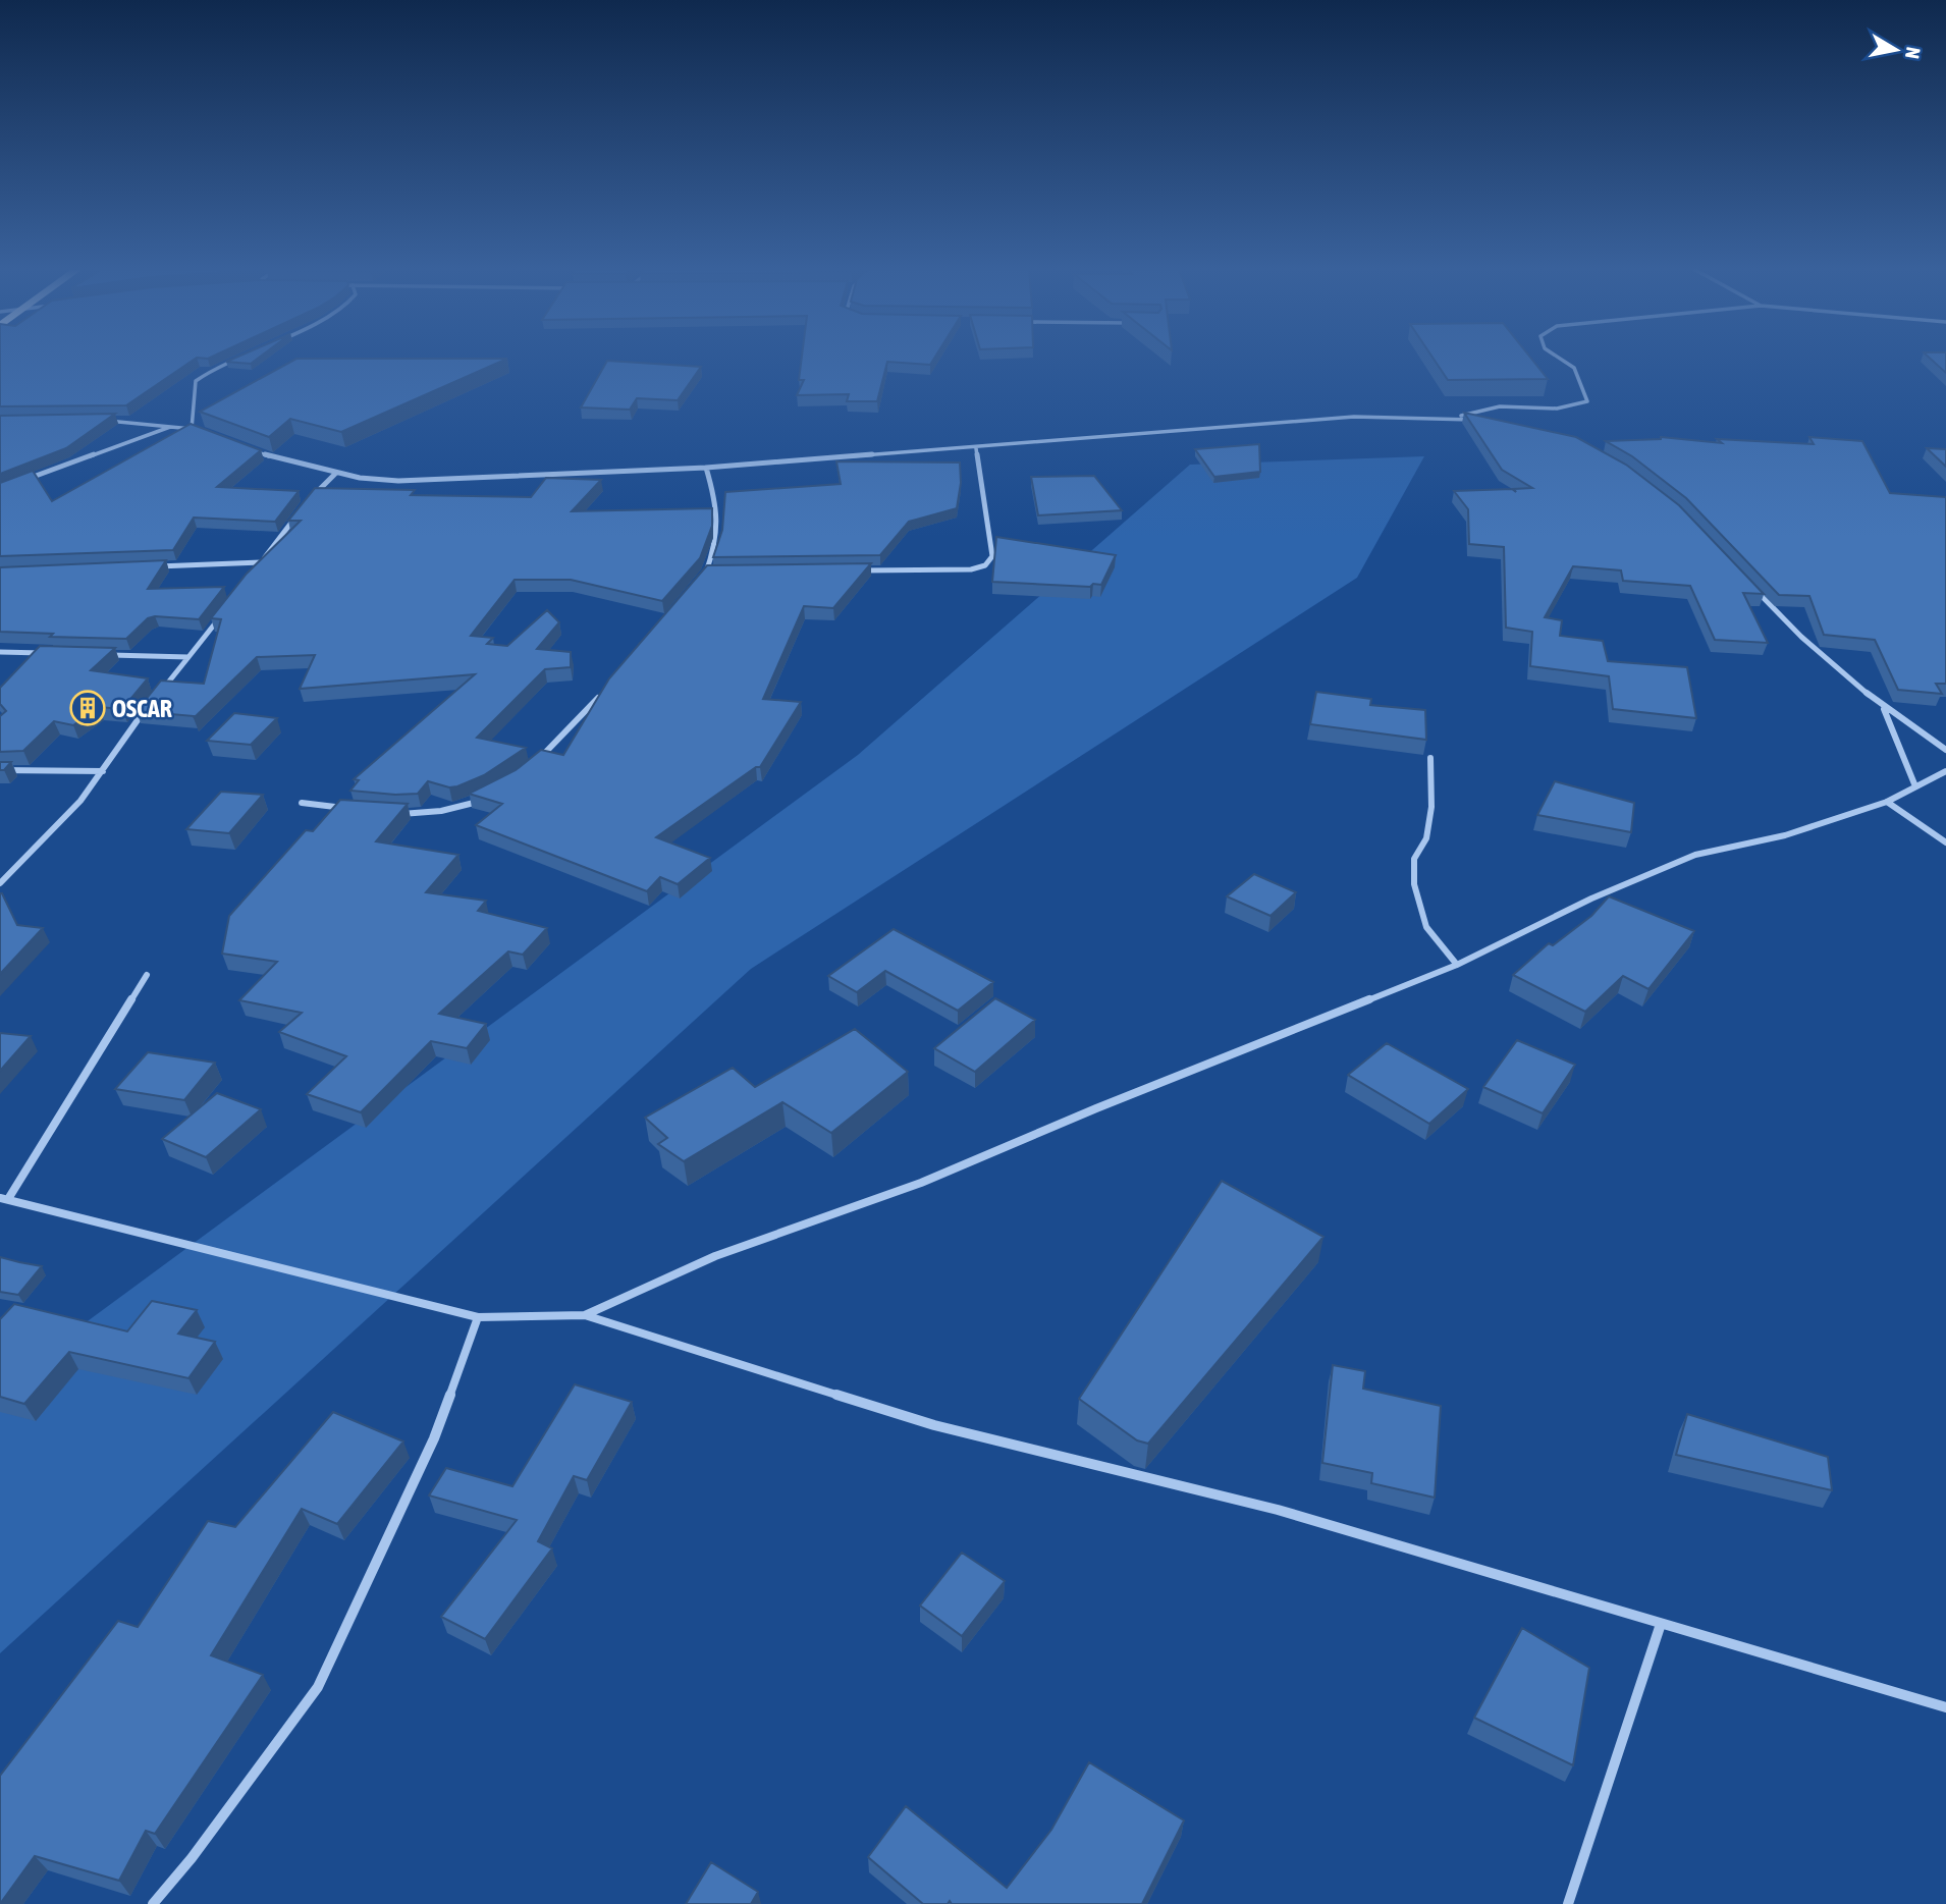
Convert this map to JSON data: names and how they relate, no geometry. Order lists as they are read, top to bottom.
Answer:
{
  "places": {
    "building": ["OSCAR"]
  },
  "north": "right"
}
